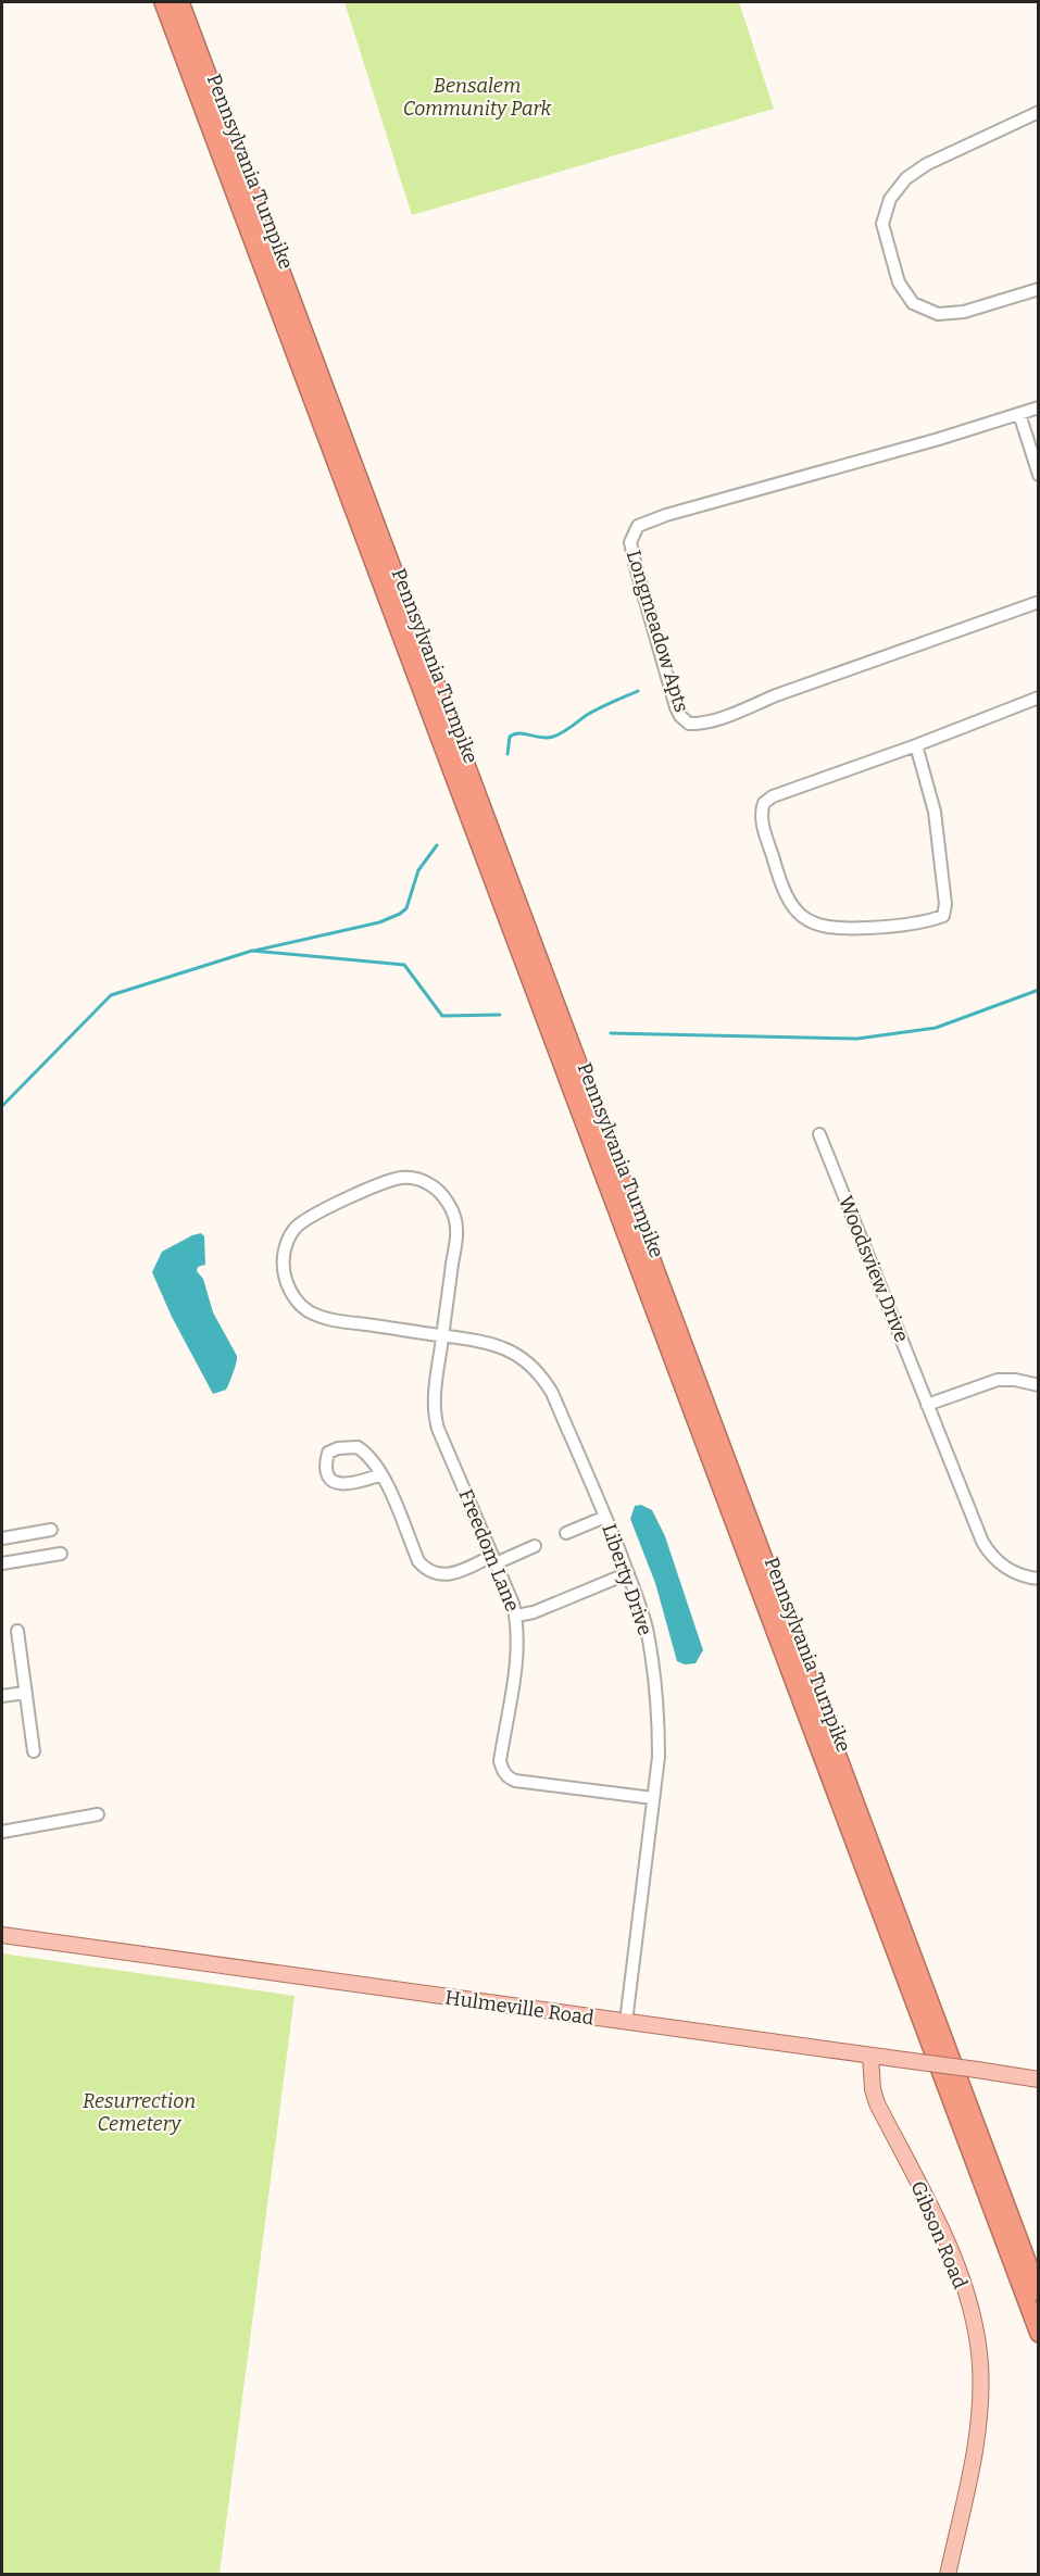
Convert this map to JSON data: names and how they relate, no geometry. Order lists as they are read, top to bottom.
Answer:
{
  "streets": {
    "highway": ["Pennsylvania Turnpike"],
    "main road": ["Hulmeville Road", "Gibson Road"],
    "street": [
      "Longmeadow Apts",
      "Woodsview Drive",
      "Freedom Lane",
      "Liberty Drive"
    ]
  },
  "crossings": [
    ["Freedom Lane", "Liberty Drive"],
    ["Liberty Drive", "Hulmeville Road"],
    ["Hulmeville Road", "Gibson Road"]
  ],
  "parks": ["Bensalem Community Park", "Resurrection Cemetery"]
}
